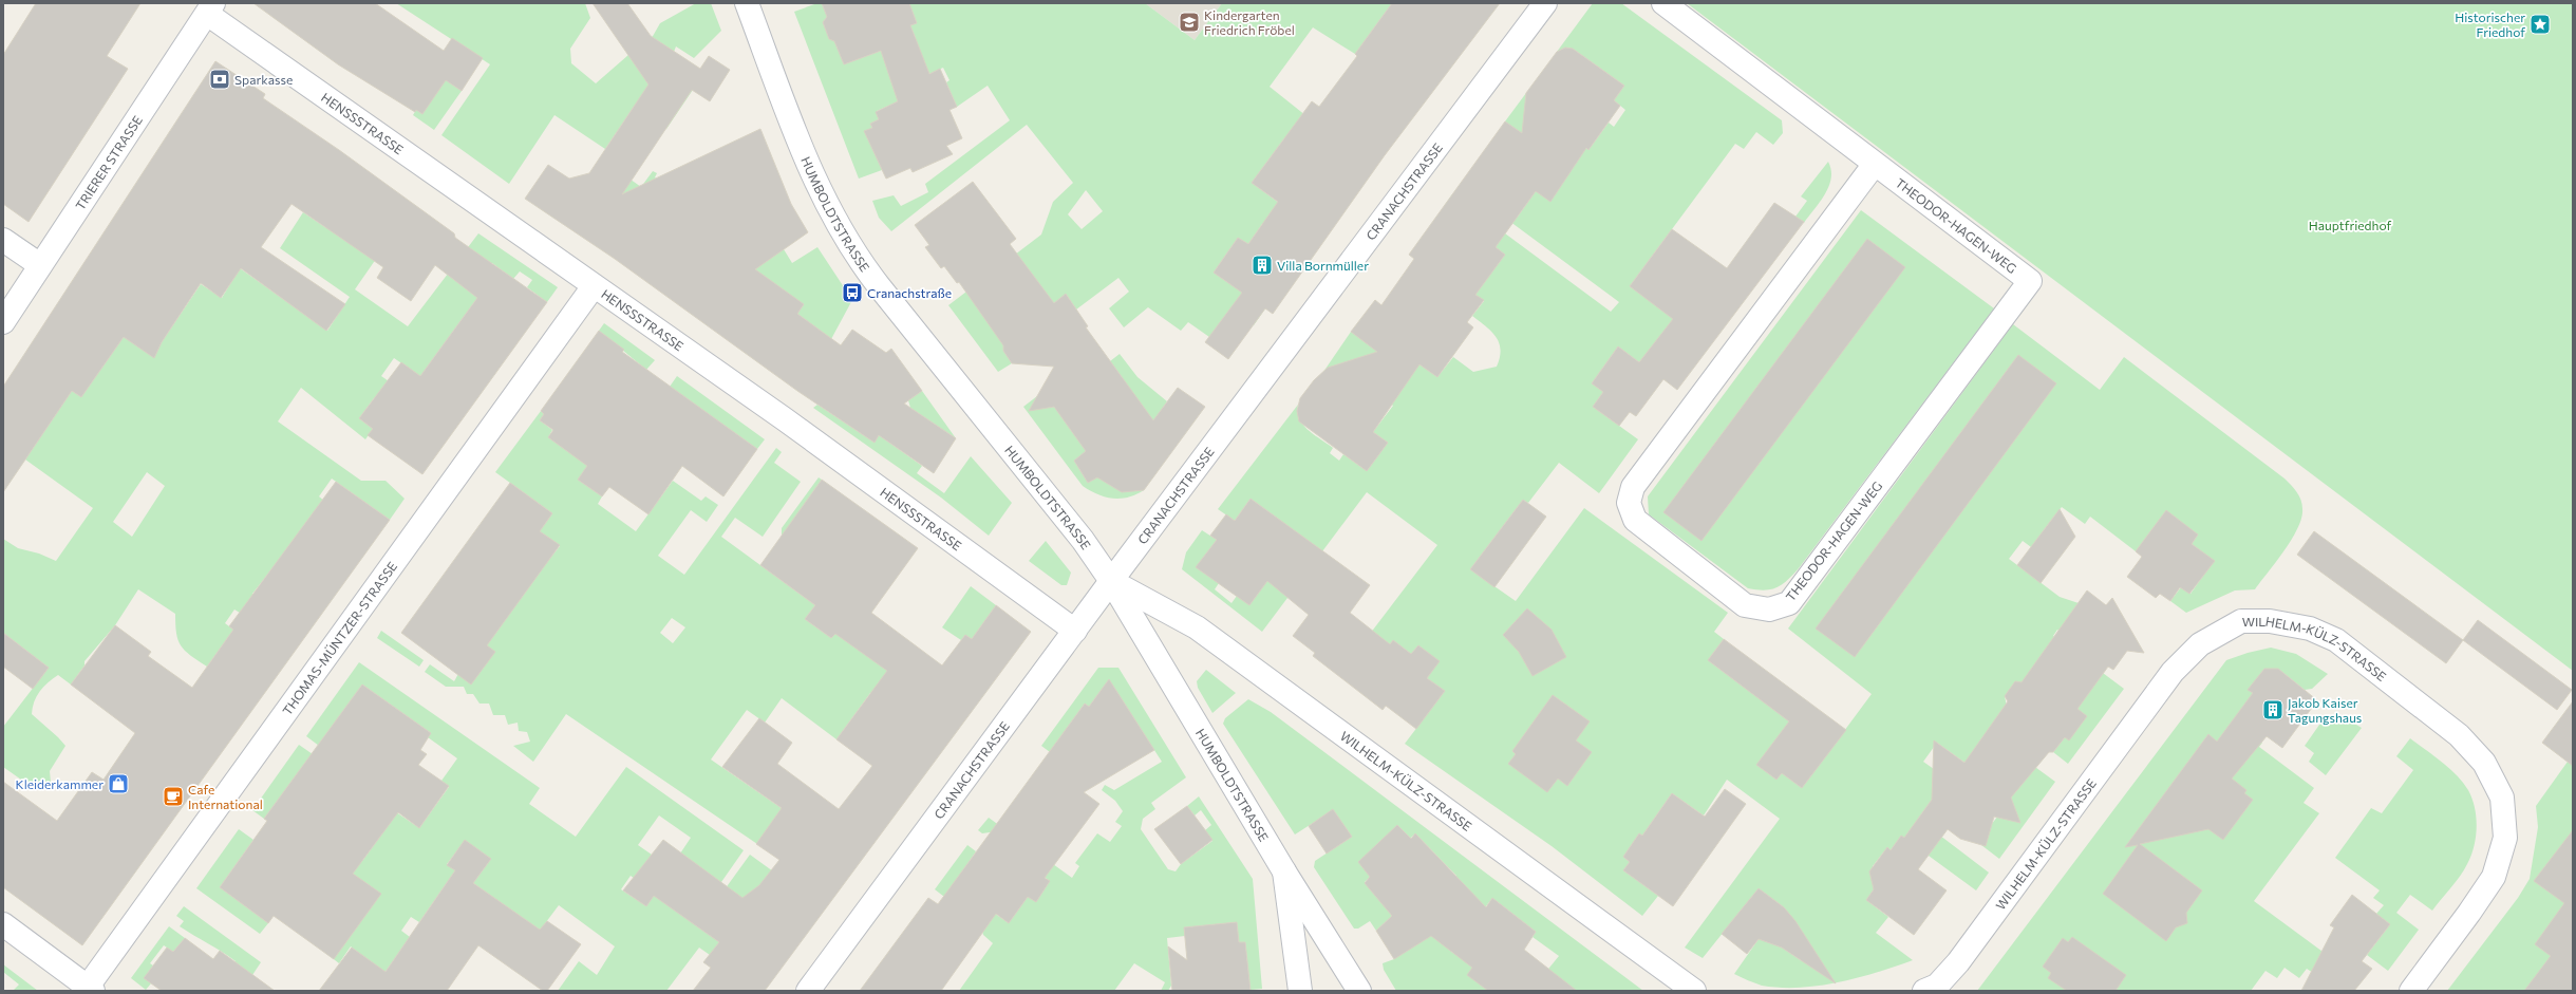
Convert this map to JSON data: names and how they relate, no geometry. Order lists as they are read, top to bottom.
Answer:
{
  "streets": {
    "street": [
      "HENSSSTRASSE",
      "TRIERER STRASSE",
      "CRANACHSTRASSE",
      "HUMBOLDTSTRASSE",
      "THEODOR-HAGEN-WEG",
      "THOMAS-MÜNTZER-STRASSE",
      "WILHELM-KÜLZ-STRASSE"
    ]
  },
  "crossings": [
    ["HENSSSTRASSE", "TRIERER STRASSE"],
    ["HENSSSTRASSE", "CRANACHSTRASSE"],
    ["HENSSSTRASSE", "THOMAS-MÜNTZER-STRASSE"],
    ["CRANACHSTRASSE", "HUMBOLDTSTRASSE"],
    ["CRANACHSTRASSE", "WILHELM-KÜLZ-STRASSE"],
    ["HUMBOLDTSTRASSE", "WILHELM-KÜLZ-STRASSE"]
  ],
  "parks": ["Hauptfriedhof"],
  "places": {
    "school or university": ["Kindergarten Friedrich Fröbel"],
    "place": ["Historischer Friedhof"],
    "bank": ["Sparkasse"],
    "building": ["Villa Bornmüller", "Jakob Kaiser Tagungshaus"],
    "bus stop": ["Cranachstraße"],
    "shop": ["Kleiderkammer"],
    "cafe": ["Cafe International"]
  }
}
